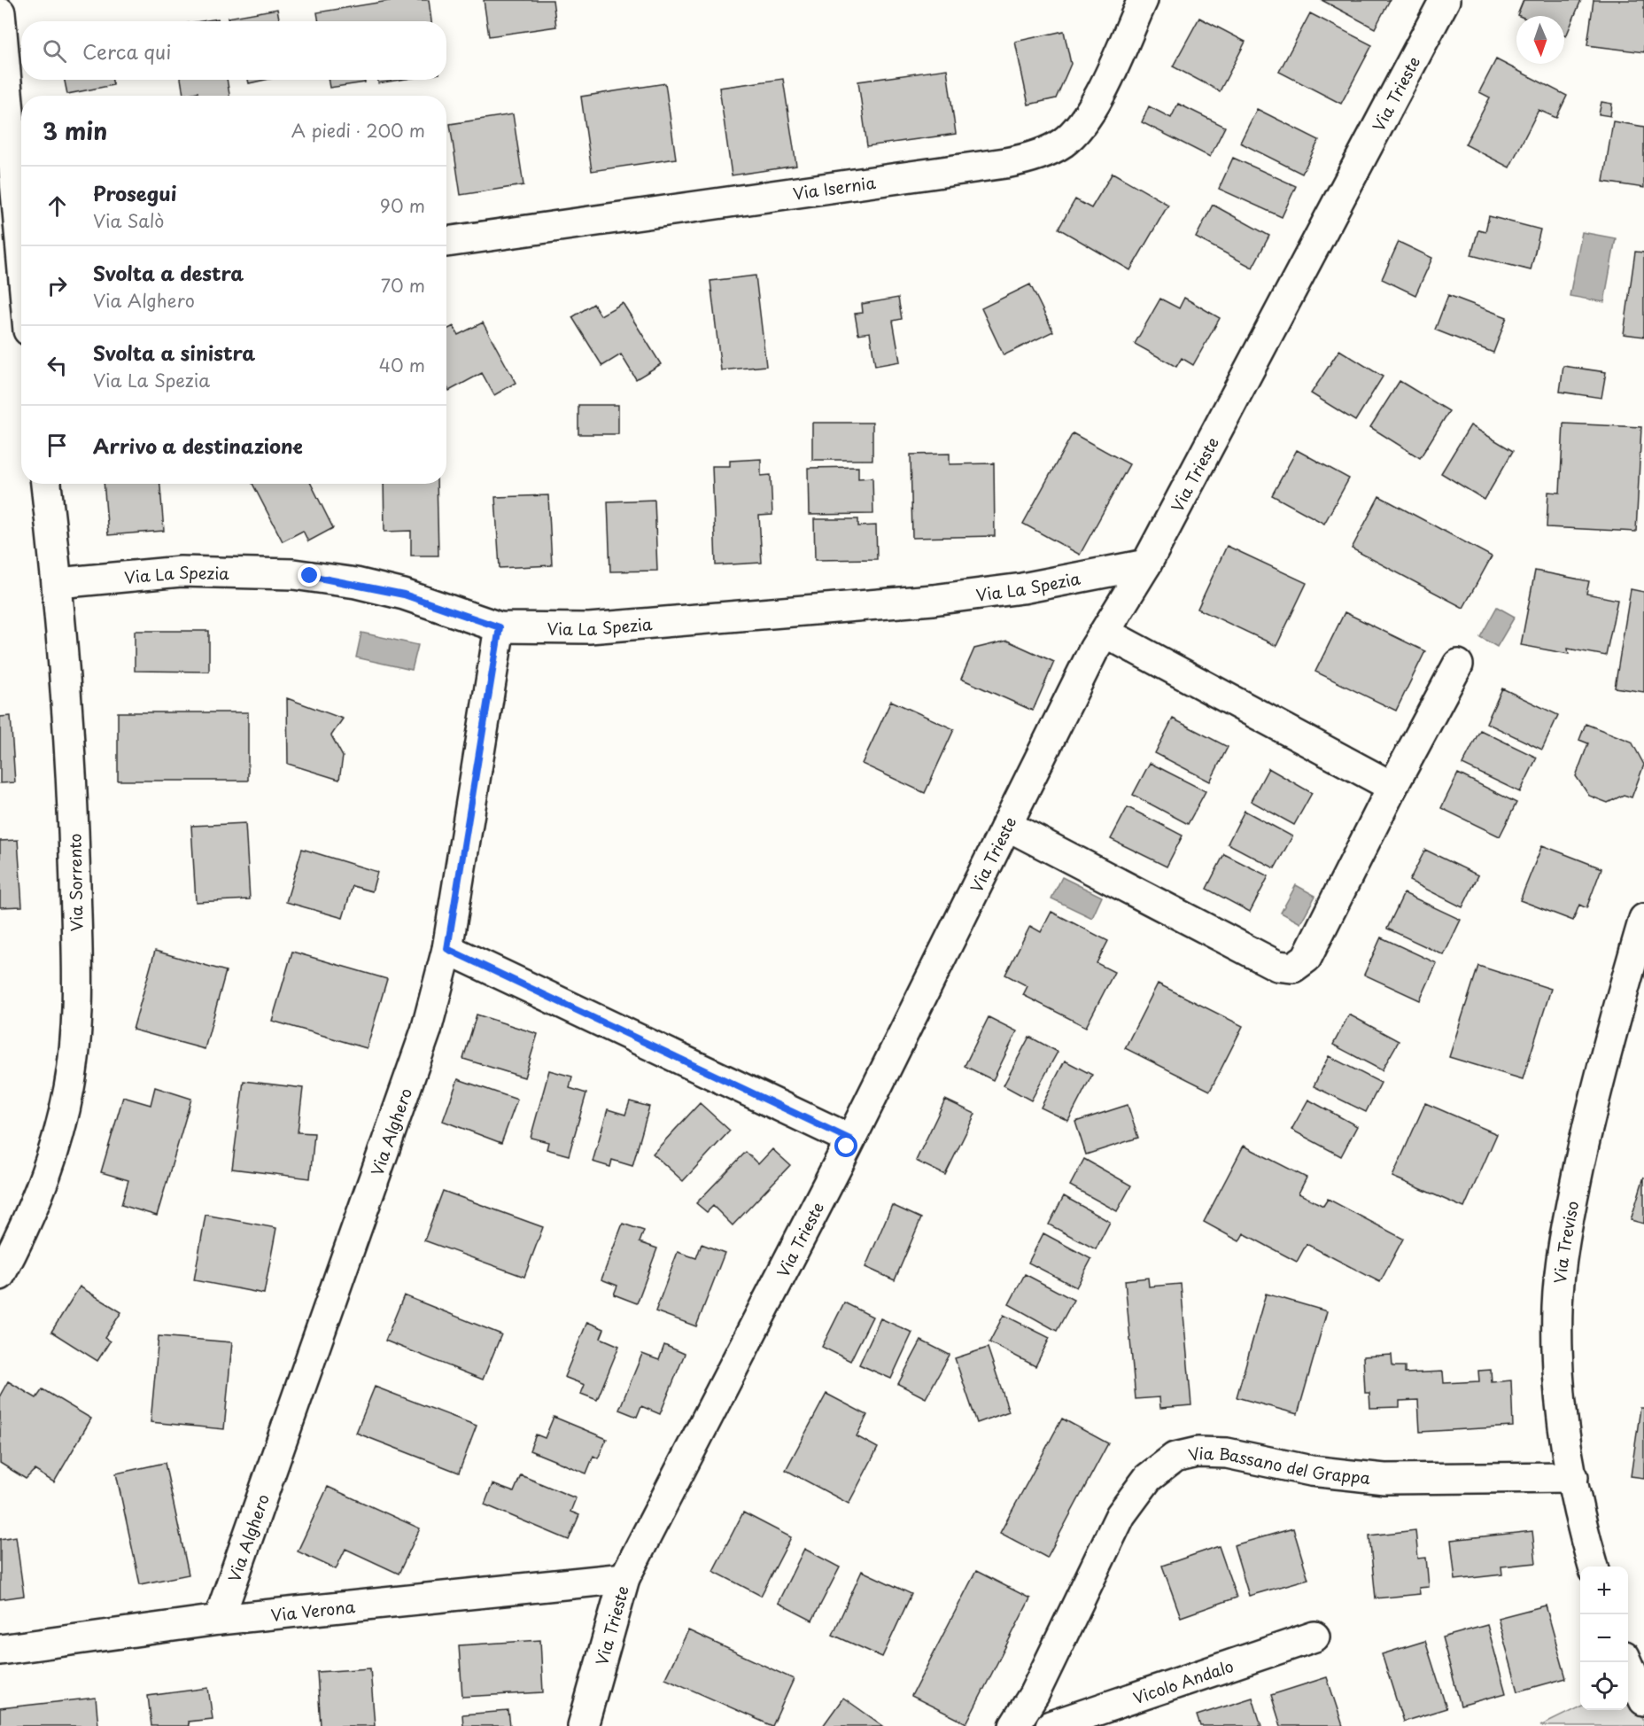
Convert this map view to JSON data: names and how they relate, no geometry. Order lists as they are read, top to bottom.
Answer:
{
  "streets": {
    "street": [
      "Via Trieste",
      "Via Isernia",
      "Via La Spezia",
      "Via Sorrento",
      "Via Alghero",
      "Via Treviso",
      "Via Bassano del Grappa",
      "Via Verona",
      "Vicolo Andalo"
    ]
  },
  "crossings": [
    ["Via Trieste", "Via La Spezia"],
    ["Via Trieste", "Via Verona"],
    ["Via La Spezia", "Via Sorrento"],
    ["Via La Spezia", "Via Alghero"],
    ["Via Alghero", "Via Verona"],
    ["Via Treviso", "Via Bassano del Grappa"]
  ],
  "north": "bottom",
  "page": {
    "search": "Cerca qui",
    "heading": ["3 min", "A piedi · 200 m"],
    "list": [
      ["Prosegui", "Via Salò", "90 m"],
      ["Svolta a destra", "Via Alghero", "70 m"],
      ["Svolta a sinistra", "Via La Spezia", "40 m"],
      "Arrivo a destinazione"
    ],
    "map_buttons": ["+", "−"]
  }
}
